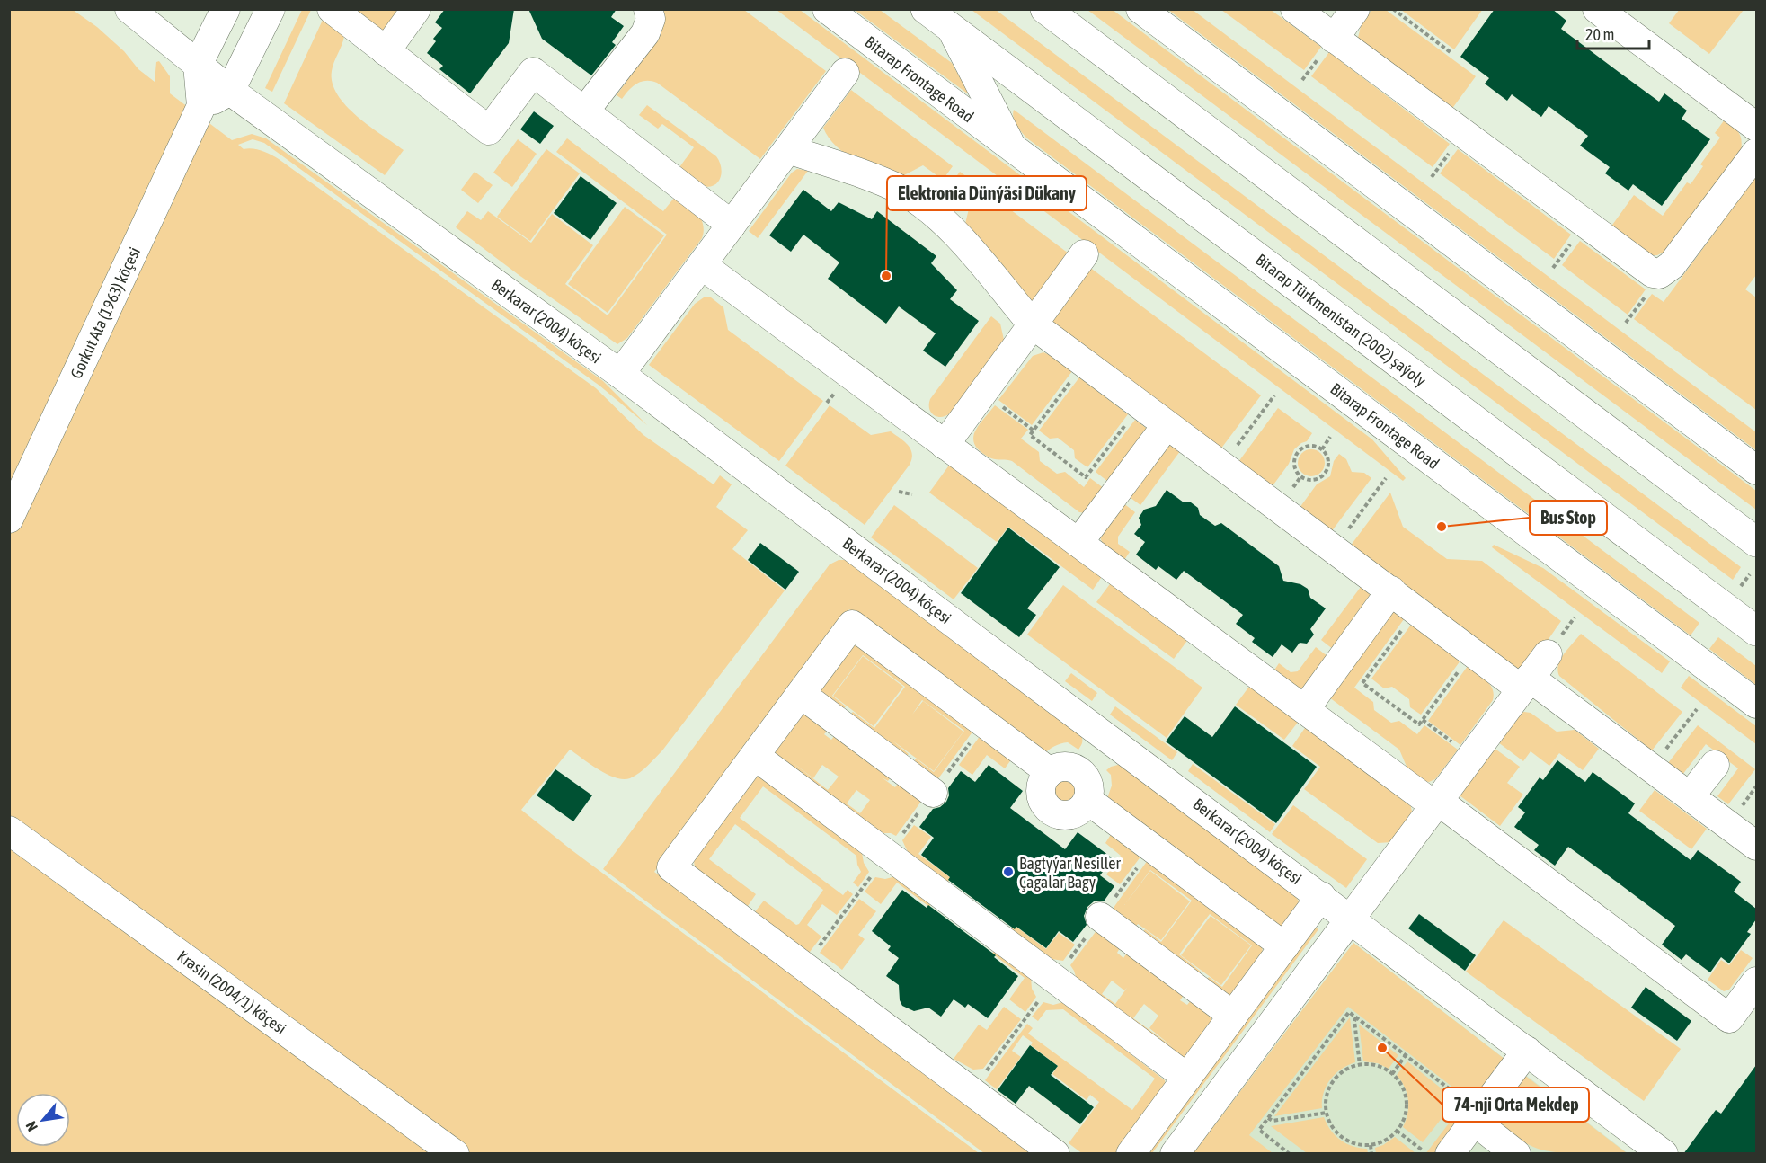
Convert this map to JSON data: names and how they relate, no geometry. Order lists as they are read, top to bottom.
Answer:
{
  "streets": {
    "main road": ["Bitarap Türkmenistan (2002) şaýoly"],
    "street": [
      "Bitarap Frontage Road",
      "Gorkut Ata (1963) köçesi",
      "Berkarar (2004) köçesi",
      "Krasin (2004/1) köçesi"
    ]
  },
  "crossings": [
    ["Bitarap Frontage Road", "Bitarap Türkmenistan (2002) şaýoly"]
  ],
  "places": [
    "Elektronia Dünýäsi Dükany",
    "Bus Stop",
    "Bagtyýar Nesiller Çagalar Bagy",
    "74-nji Orta Mekdep"
  ],
  "scale_bar": "20 m",
  "north": "bottom left"
}
